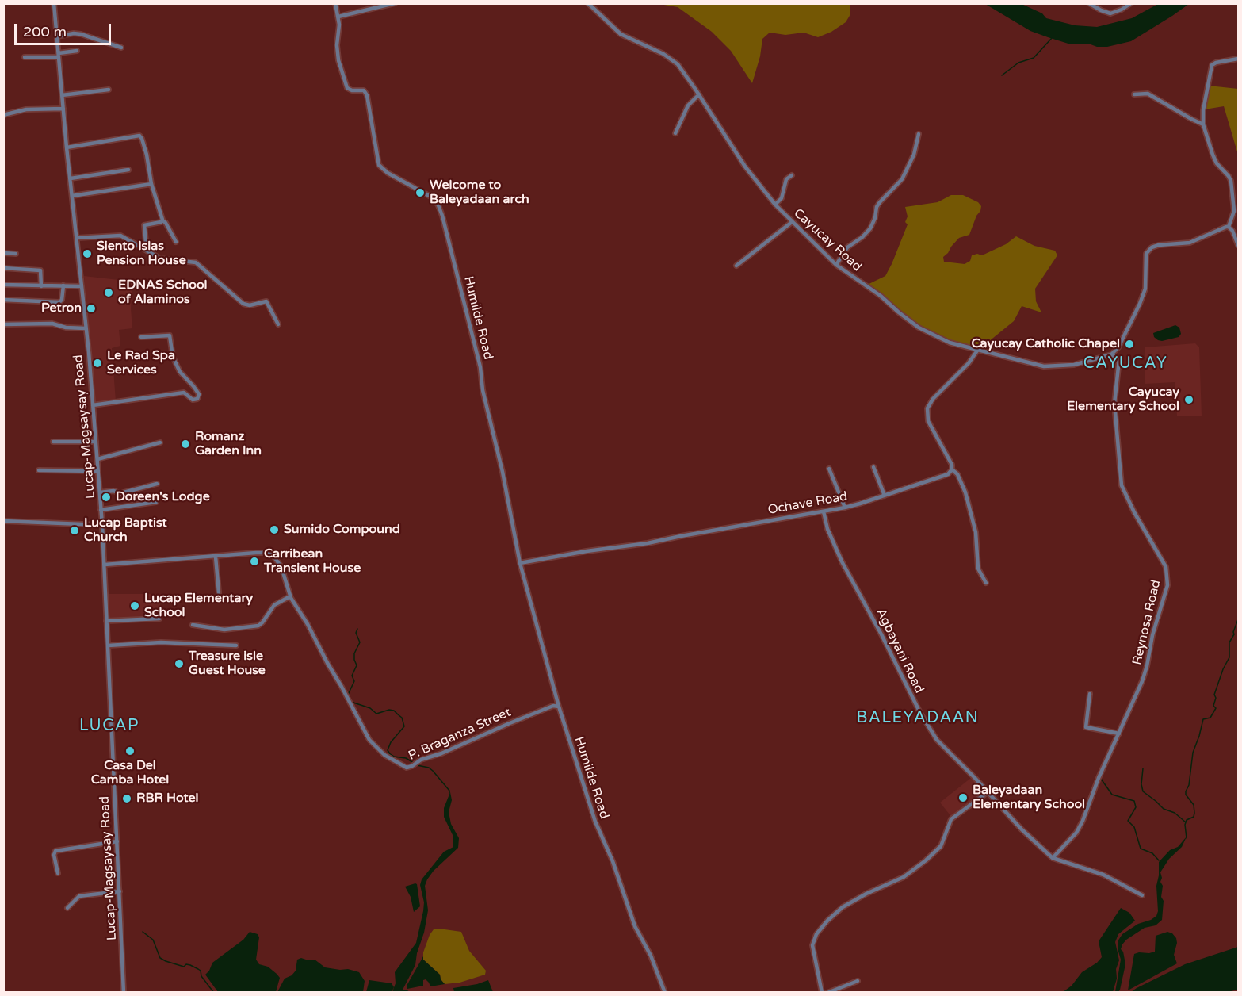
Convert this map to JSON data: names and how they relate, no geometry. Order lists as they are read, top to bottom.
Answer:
{
  "streets": {
    "street": [
      "Cayucay Road",
      "Humilde Road",
      "Lucap-Magsaysay Road",
      "Ochave Road",
      "Reynosa Road",
      "Agbayani Road",
      "P. Braganza Street"
    ]
  },
  "crossings": [
    ["Cayucay Road", "Reynosa Road"],
    ["Humilde Road", "Ochave Road"],
    ["Humilde Road", "P. Braganza Street"],
    ["Ochave Road", "Agbayani Road"],
    ["Reynosa Road", "Agbayani Road"]
  ],
  "districts": ["CAYUCAY", "BALEYADAAN", "LUCAP"],
  "places": [
    "Welcome to Baleyadaan arch",
    "Siento Islas Pension House",
    "EDNAS School of Alaminos",
    "Petron",
    "Cayucay Catholic Chapel",
    "Le Rad Spa Services",
    "Cayucay Elementary School",
    "Romanz Garden Inn",
    "Doreen's Lodge",
    "Sumido Compound",
    "Lucap Baptist Church",
    "Carribean Transient House",
    "Lucap Elementary School",
    "Treasure isle Guest House",
    "Casa Del Camba Hotel",
    "Baleyadaan Elementary School",
    "RBR Hotel"
  ],
  "scale_bar": "200 m"
}
